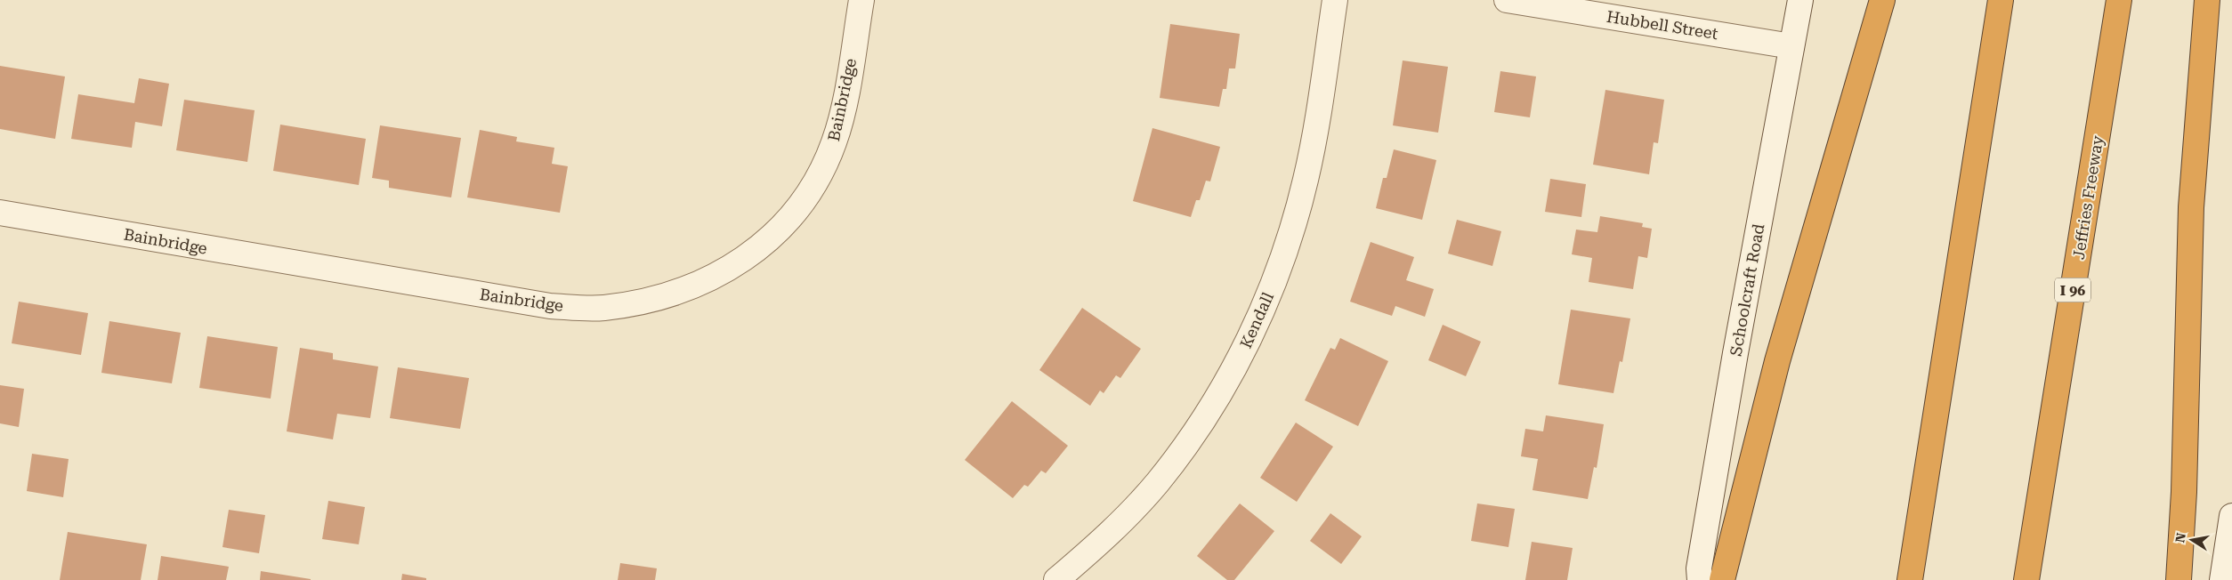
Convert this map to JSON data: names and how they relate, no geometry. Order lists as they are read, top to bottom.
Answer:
{
  "streets": {
    "highway": ["Jeffries Freeway", "I 96"],
    "street": [
      "Hubbell Street",
      "Bainbridge",
      "Schoolcraft Road",
      "Kendall"
    ]
  },
  "crossings": [
    ["Hubbell Street", "Schoolcraft Road"]
  ],
  "north": "left"
}
